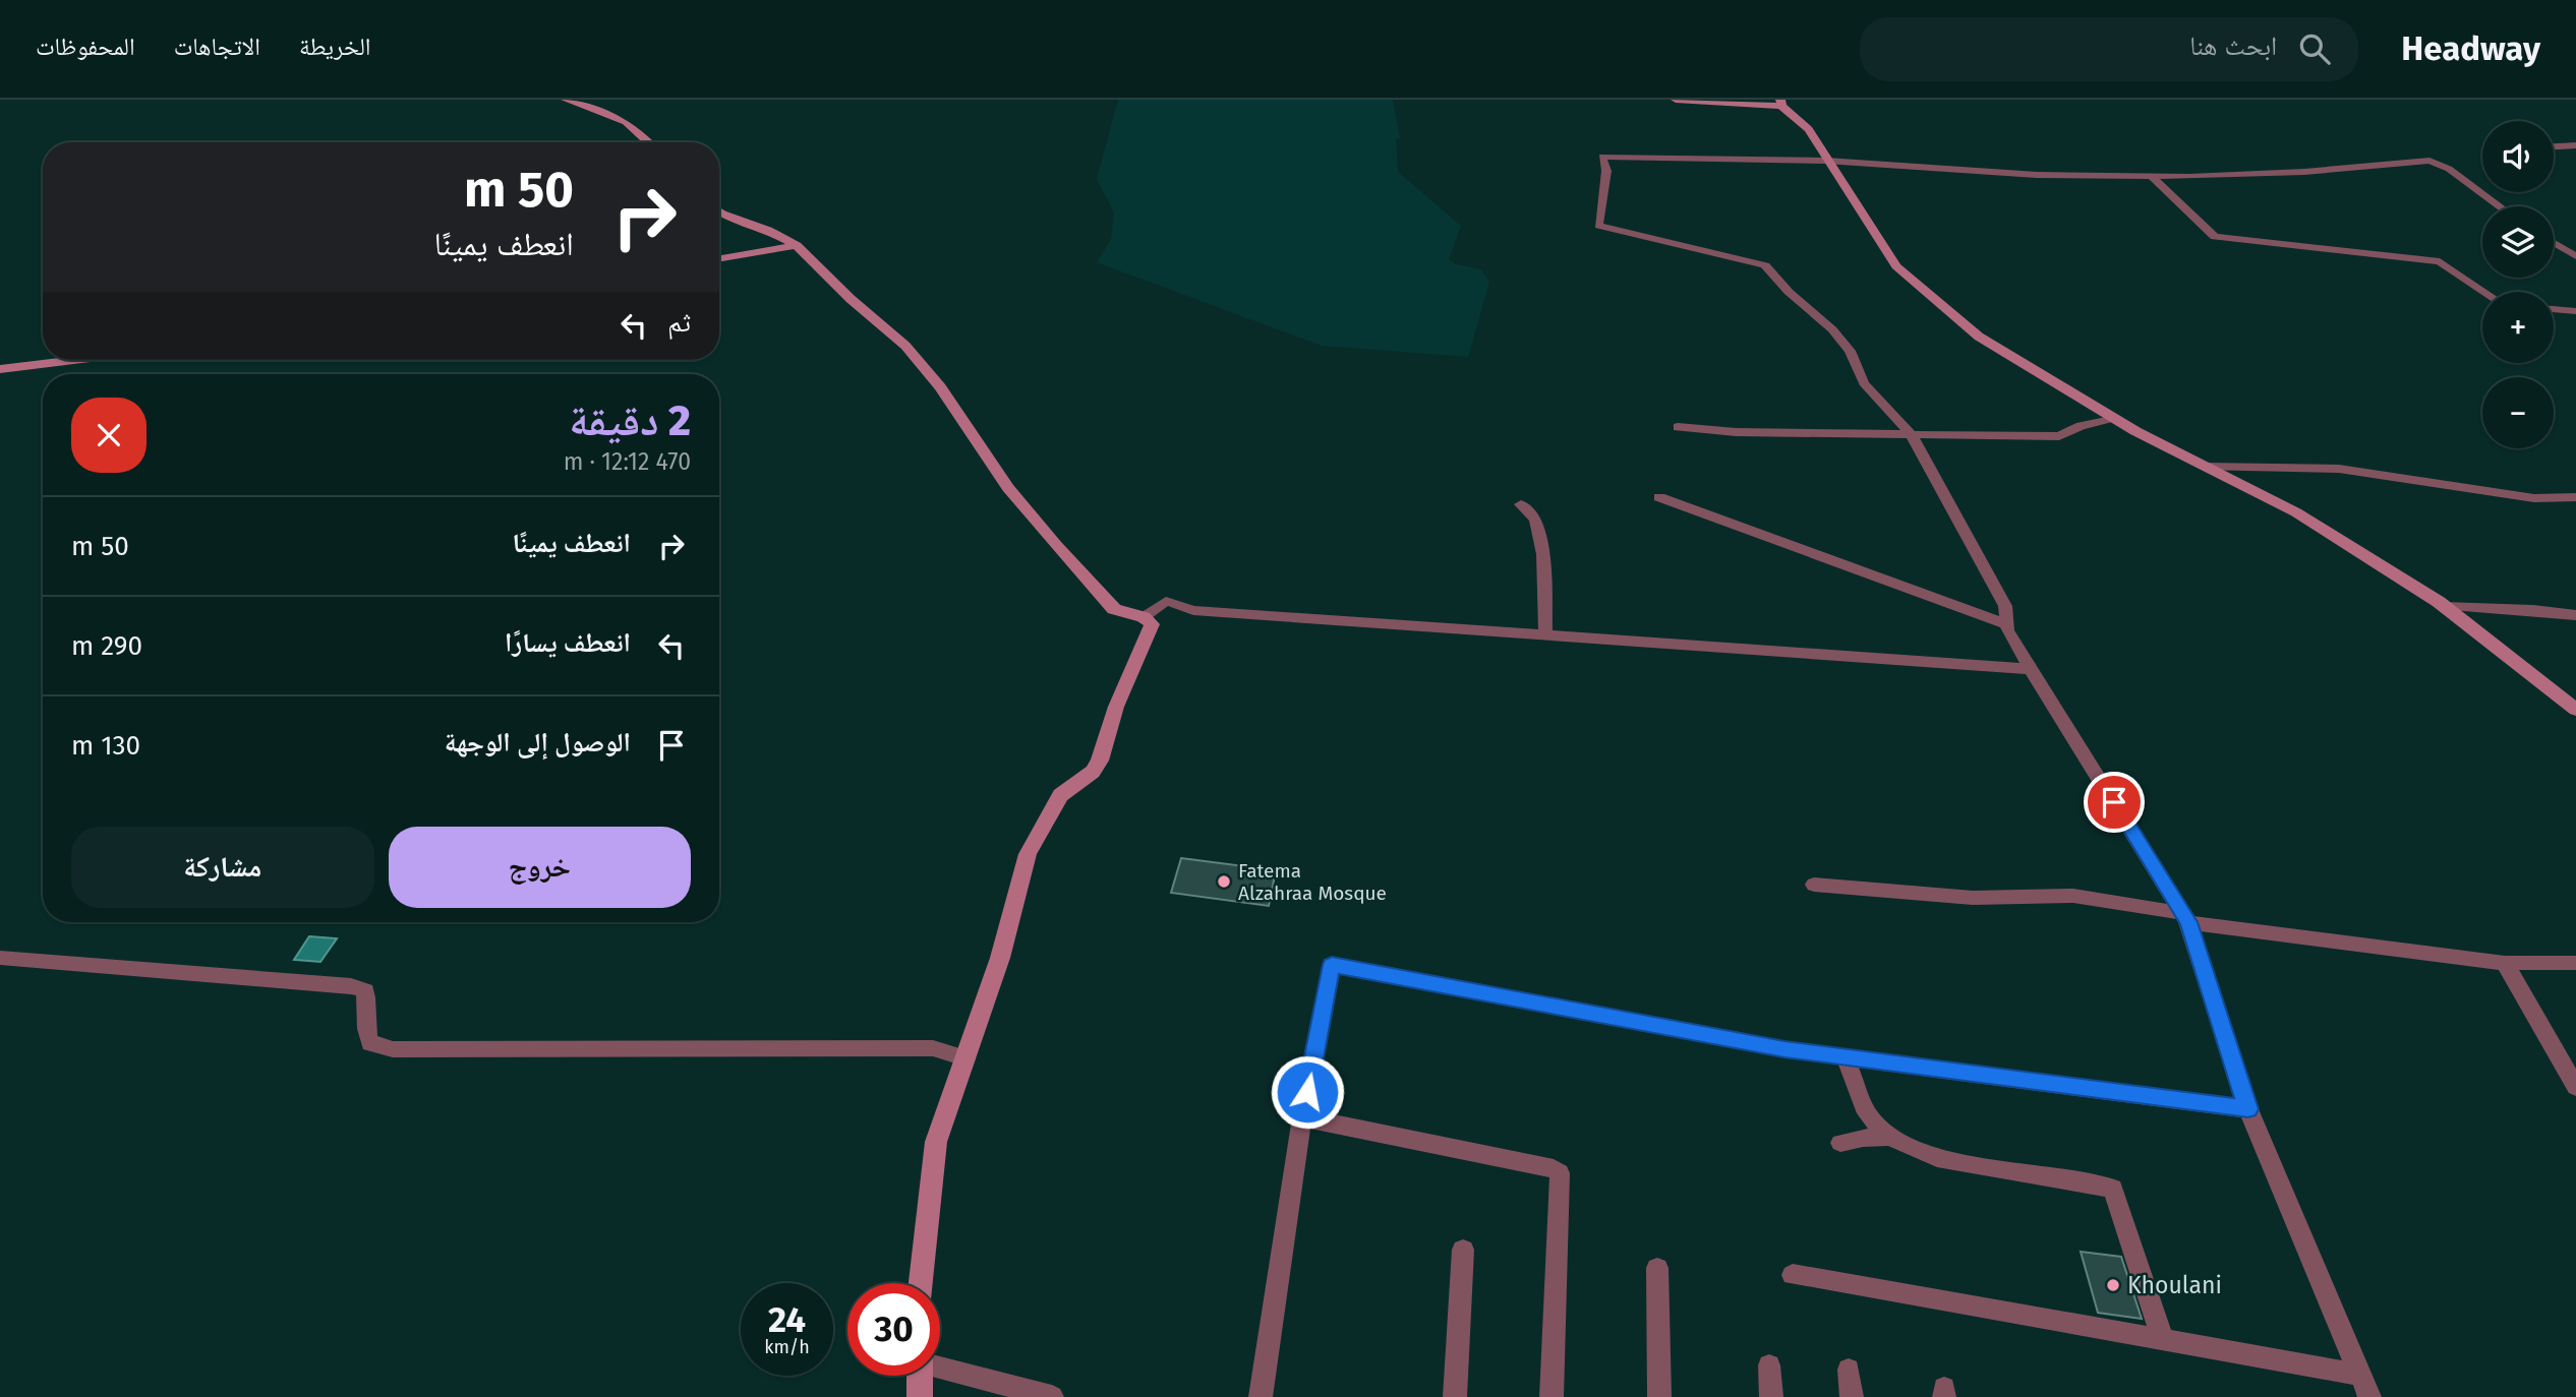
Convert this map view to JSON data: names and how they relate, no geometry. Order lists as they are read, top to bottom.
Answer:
{
  "places": ["Fatema Alzahraa Mosque", "Khoulani"],
  "page": {
    "header": "Headway",
    "search": "ابحث هنا",
    "nav": ["الخريطة", "الاتجاهات", "المحفوظات"],
    "map_buttons": ["+", "−"],
    "turn": ["50 m", "انعطف يمينًا"],
    "then": "ثم",
    "heading": ["2 دقيقة", "470 m · 12:12"],
    "list": [
      {
        "name": "انعطف يمينًا",
        "value": "50 m"
      },
      {
        "name": "انعطف يسارًا",
        "value": "290 m"
      },
      {
        "name": "الوصول إلى الوجهة",
        "value": "130 m"
      }
    ],
    "buttons": ["خروج", "مشاركة"],
    "speed": "24 km/h",
    "limit": "30"
  }
}
